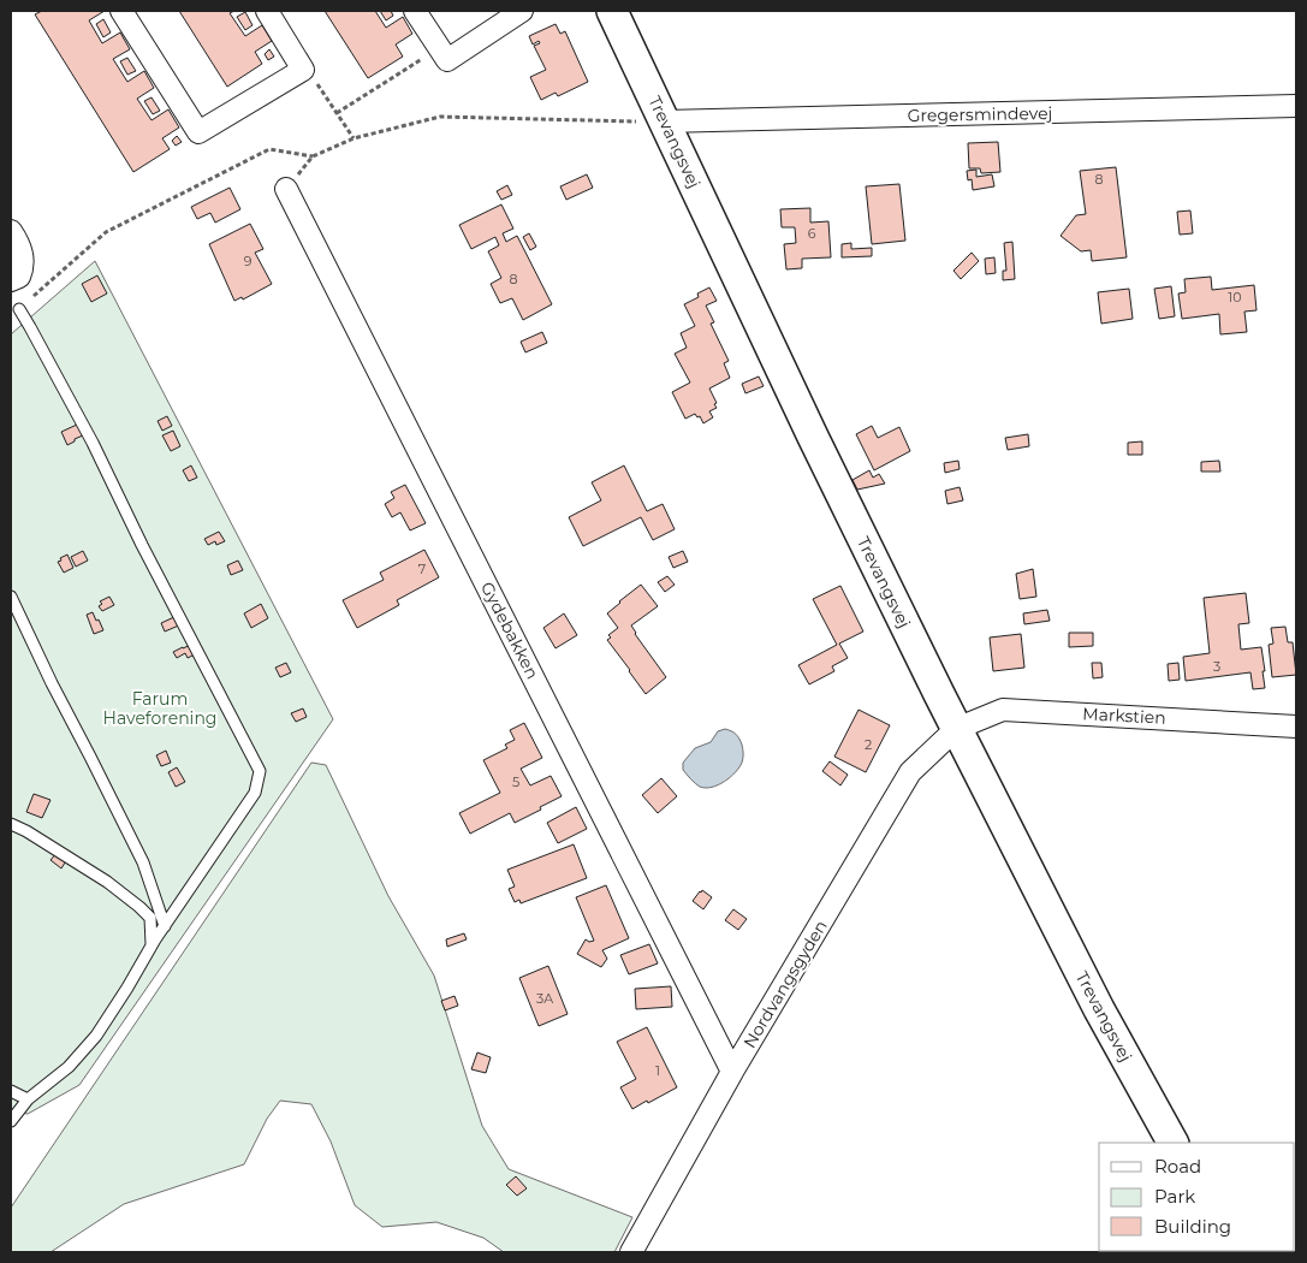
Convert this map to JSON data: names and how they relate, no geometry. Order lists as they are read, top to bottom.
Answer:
{
  "streets": {
    "street": [
      "Gregersmindevej",
      "Trevangsvej",
      "Gydebakken",
      "Markstien",
      "Nordvangsgyden"
    ]
  },
  "crossings": [
    ["Gregersmindevej", "Trevangsvej"],
    ["Trevangsvej", "Markstien"],
    ["Trevangsvej", "Nordvangsgyden"],
    ["Gydebakken", "Nordvangsgyden"],
    ["Markstien", "Nordvangsgyden"]
  ],
  "parks": ["Farum Haveforening"],
  "house_numbers": [
    "8",
    "6",
    "9",
    "8",
    "10",
    "7",
    "3",
    "2",
    "5",
    "3A",
    "1"
  ],
  "legend": ["Road", "Park", "Building"]
}
